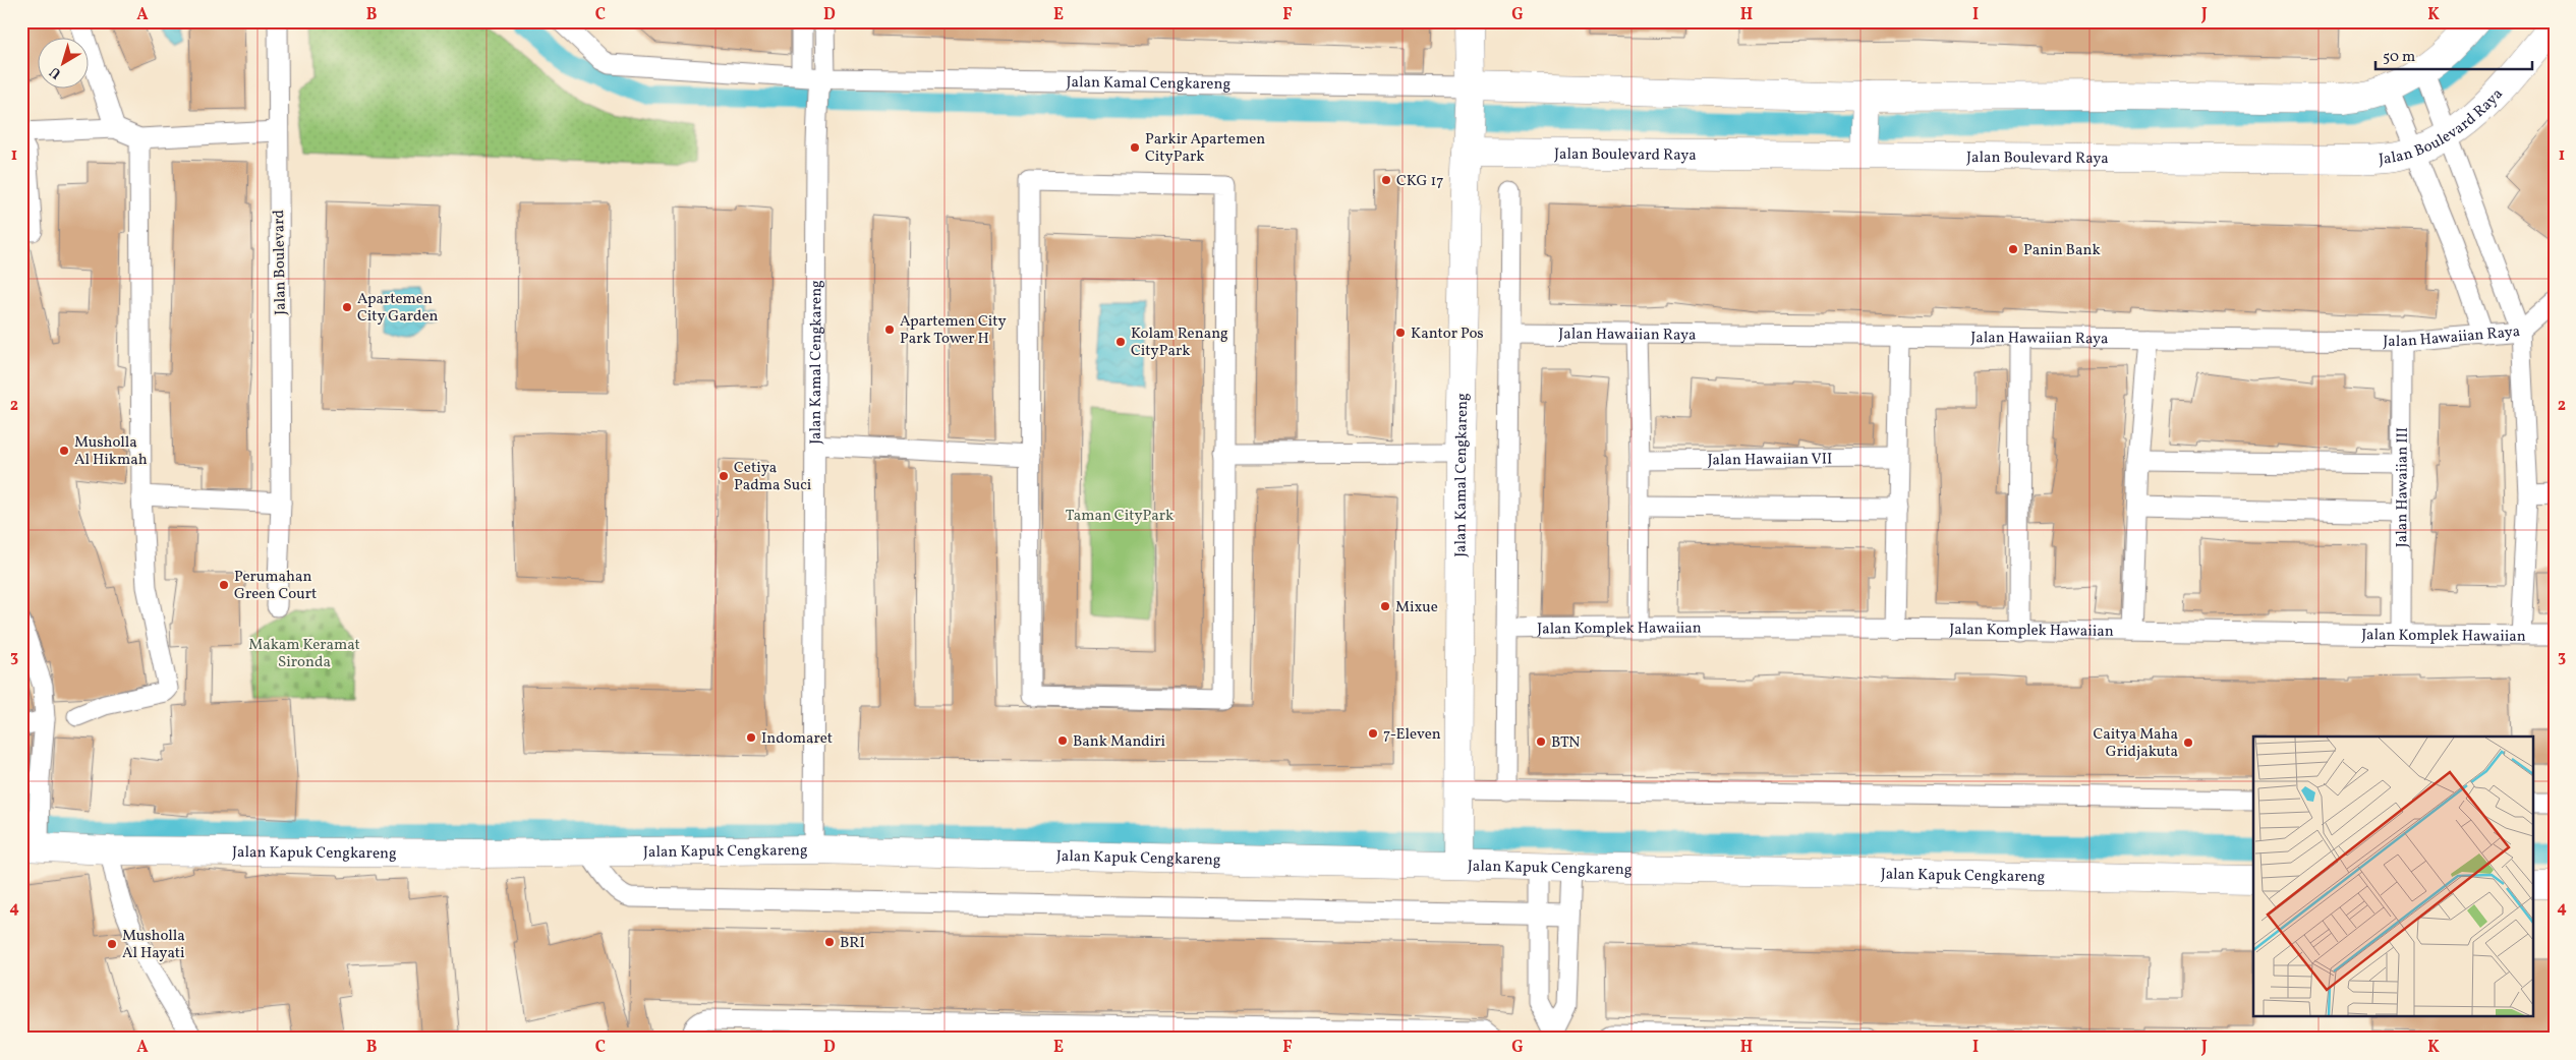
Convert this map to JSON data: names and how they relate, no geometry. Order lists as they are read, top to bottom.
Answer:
{
  "streets": {
    "street": [
      "Jalan Kamal Cengkareng",
      "Jalan Boulevard Raya",
      "Jalan Boulevard",
      "Jalan Hawaiian Raya",
      "Jalan Hawaiian VII",
      "Jalan Hawaiian III",
      "Jalan Komplek Hawaiian",
      "Jalan Kapuk Cengkareng"
    ]
  },
  "crossings": [
    ["Jalan Kamal Cengkareng", "Jalan Boulevard Raya"],
    ["Jalan Kamal Cengkareng", "Jalan Kapuk Cengkareng"],
    ["Jalan Hawaiian Raya", "Jalan Hawaiian III"],
    ["Jalan Hawaiian III", "Jalan Komplek Hawaiian"]
  ],
  "parks": ["Taman CityPark", "Makam Keramat Sironda"],
  "places": [
    "Parkir Apartemen CityPark",
    "CKG 17",
    "Panin Bank",
    "Apartemen City Garden",
    "Apartemen City Park Tower H",
    "Kantor Pos",
    "Kolam Renang CityPark",
    "Musholla Al Hikmah",
    "Cetiya Padma Suci",
    "Perumahan Green Court",
    "Mixue",
    "7-Eleven",
    "Indomaret",
    "Bank Mandiri",
    "BTN",
    "Caitya Maha Gridjakuta",
    "BRI",
    "Musholla Al Hayati"
  ],
  "scale_bar": "50 m",
  "north": "bottom left",
  "grid": {
    "columns": [
      "A",
      "B",
      "C",
      "D",
      "E",
      "F",
      "G",
      "H",
      "I",
      "J",
      "K"
    ],
    "rows": [
      "1",
      "2",
      "3",
      "4"
    ]
  }
}
